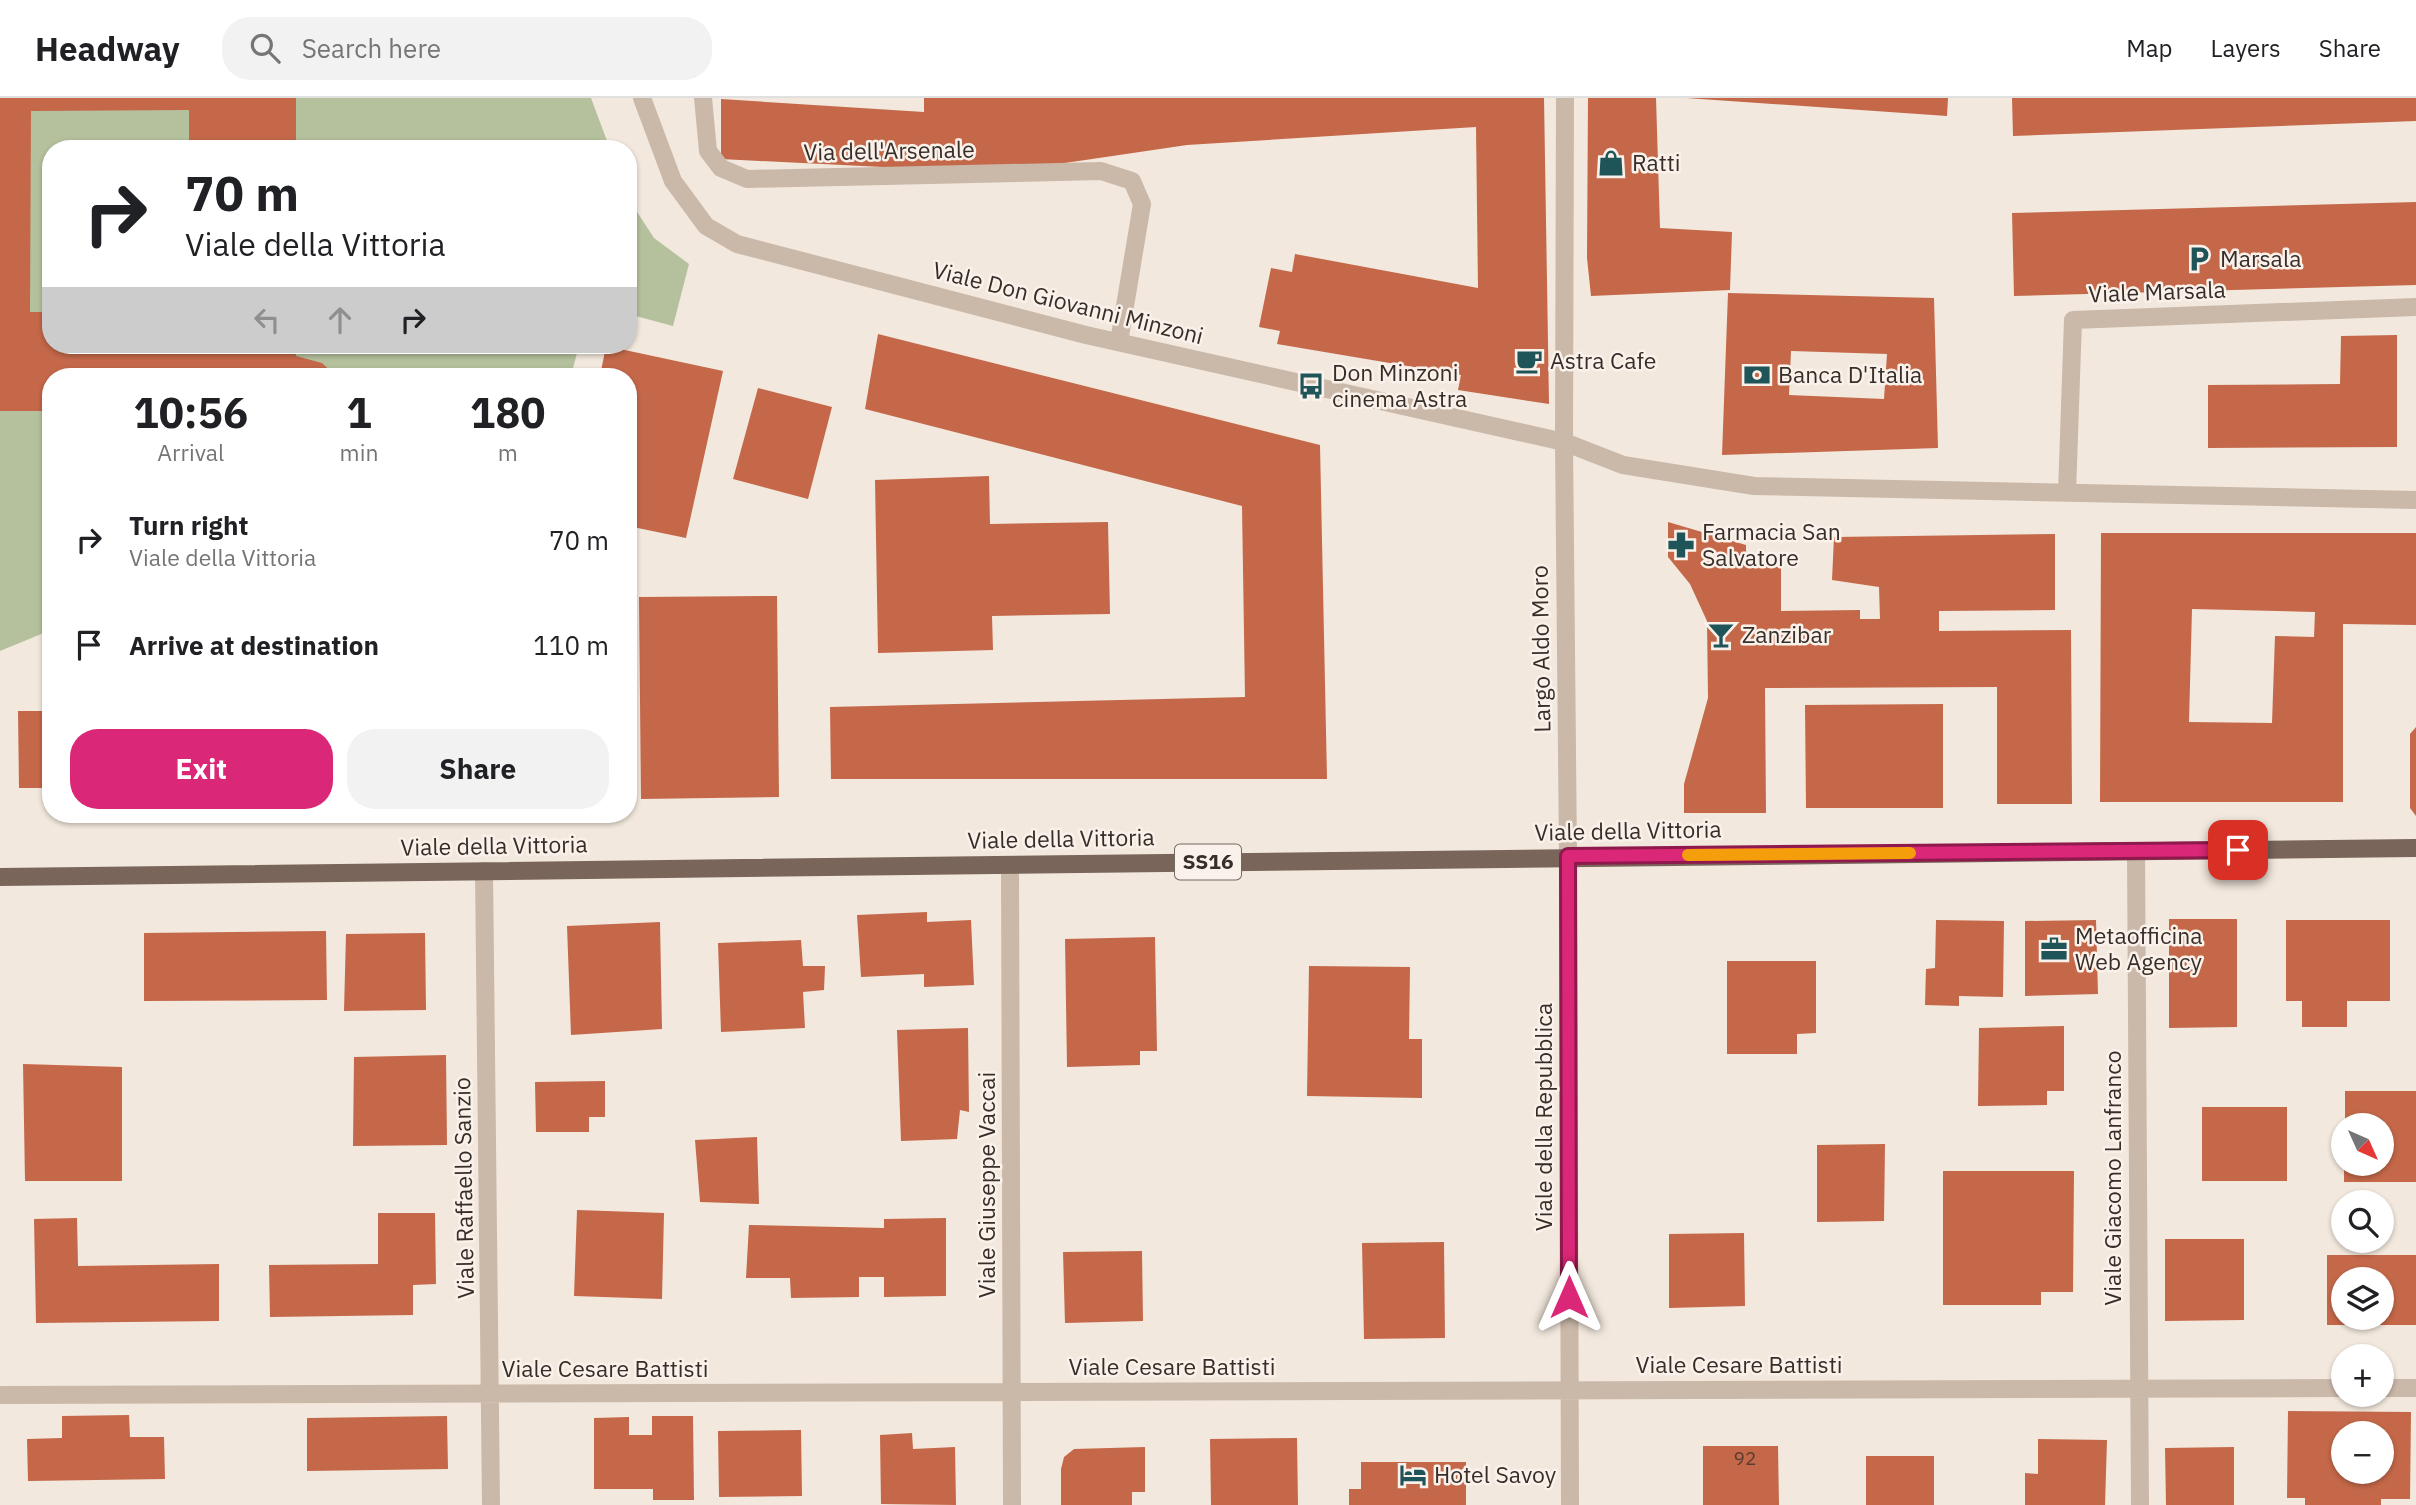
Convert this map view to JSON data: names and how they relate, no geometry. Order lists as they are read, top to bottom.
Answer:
{
  "streets": {
    "main road": ["Viale della Vittoria", "SS16"],
    "street": [
      "Via dell'Arsenale",
      "Viale Marsala",
      "Viale Don Giovanni Minzoni",
      "Largo Aldo Moro",
      "Viale della Repubblica",
      "Viale Giacomo Lanfranco",
      "Viale Giuseppe Vaccai",
      "Viale Raffaello Sanzio",
      "Viale Cesare Battisti"
    ]
  },
  "crossings": [
    ["Via dell'Arsenale", "Viale Don Giovanni Minzoni"],
    ["Viale Don Giovanni Minzoni", "Largo Aldo Moro"],
    ["Largo Aldo Moro", "Viale della Vittoria"],
    ["Largo Aldo Moro", "Viale della Repubblica"],
    ["Viale della Vittoria", "Viale della Repubblica"],
    ["Viale della Vittoria", "Viale Giacomo Lanfranco"],
    ["Viale della Vittoria", "Viale Giuseppe Vaccai"],
    ["Viale della Vittoria", "Viale Raffaello Sanzio"],
    ["Viale della Repubblica", "Viale Cesare Battisti"],
    ["Viale Giacomo Lanfranco", "Viale Cesare Battisti"],
    ["Viale Giuseppe Vaccai", "Viale Cesare Battisti"],
    ["Viale Raffaello Sanzio", "Viale Cesare Battisti"]
  ],
  "places": {
    "shop": ["Ratti"],
    "parking": ["Marsala"],
    "cafe": ["Astra Cafe"],
    "bank": ["Banca D'Italia"],
    "bus stop": ["Don Minzoni cinema Astra"],
    "pharmacy": ["Farmacia San Salvatore"],
    "bar": ["Zanzibar"],
    "office": ["Metaofficina Web Agency"],
    "hotel": ["Hotel Savoy"]
  },
  "house_numbers": ["92"],
  "north": "bottom right",
  "page": {
    "header": "Headway",
    "search": "Search here",
    "nav": ["Map", "Layers", "Share"],
    "turn": ["70 m", "Viale della Vittoria"],
    "eta": [
      "10:56",
      "Arrival",
      "1",
      "min",
      "180",
      "m"
    ],
    "list": [
      {
        "name": "Turn right",
        "note": "Viale della Vittoria",
        "value": "70 m"
      },
      {
        "name": "Arrive at destination",
        "value": "110 m"
      }
    ],
    "buttons": ["Exit", "Share"],
    "map_buttons": ["+", "−"]
  }
}
